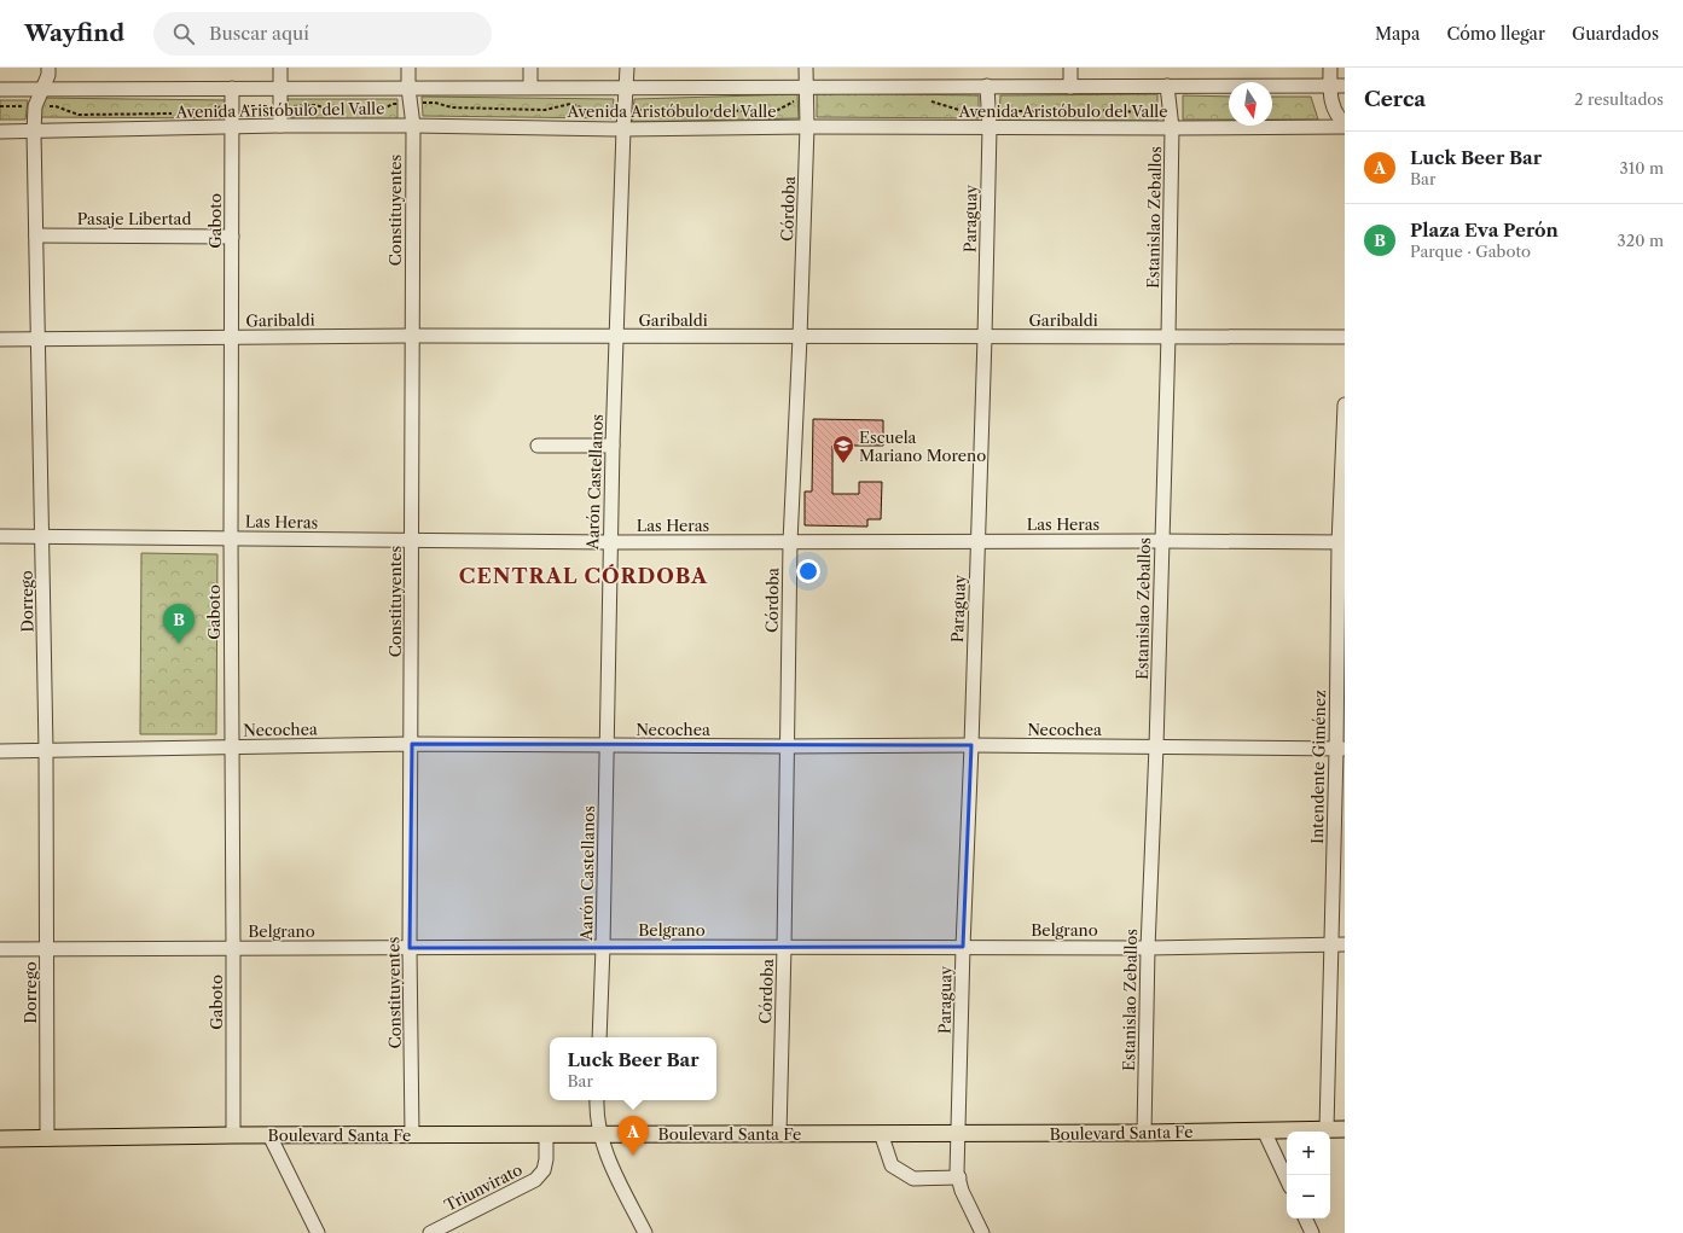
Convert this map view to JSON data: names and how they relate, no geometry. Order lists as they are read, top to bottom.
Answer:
{
  "streets": {
    "main road": ["Boulevard Santa Fe"],
    "street": [
      "Avenida Aristóbulo del Valle",
      "Córdoba",
      "Constituyentes",
      "Estanislao Zeballos",
      "Pasaje Libertad",
      "Paraguay",
      "Gaboto",
      "Garibaldi",
      "Aarón Castellanos",
      "Las Heras",
      "Dorrego",
      "Necochea",
      "Intendente Giménez",
      "Belgrano",
      "Triunvirato"
    ]
  },
  "crossings": [
    ["Avenida Aristóbulo del Valle", "Córdoba"],
    ["Avenida Aristóbulo del Valle", "Constituyentes"],
    ["Avenida Aristóbulo del Valle", "Estanislao Zeballos"],
    ["Avenida Aristóbulo del Valle", "Paraguay"],
    ["Avenida Aristóbulo del Valle", "Gaboto"],
    ["Avenida Aristóbulo del Valle", "Aarón Castellanos"],
    ["Avenida Aristóbulo del Valle", "Dorrego"],
    ["Córdoba", "Garibaldi"],
    ["Córdoba", "Las Heras"],
    ["Córdoba", "Necochea"],
    ["Córdoba", "Belgrano"],
    ["Córdoba", "Boulevard Santa Fe"],
    ["Constituyentes", "Garibaldi"],
    ["Constituyentes", "Las Heras"],
    ["Constituyentes", "Necochea"],
    ["Constituyentes", "Belgrano"],
    ["Constituyentes", "Boulevard Santa Fe"],
    ["Estanislao Zeballos", "Garibaldi"],
    ["Estanislao Zeballos", "Las Heras"],
    ["Estanislao Zeballos", "Necochea"],
    ["Estanislao Zeballos", "Belgrano"],
    ["Estanislao Zeballos", "Boulevard Santa Fe"],
    ["Pasaje Libertad", "Gaboto"],
    ["Pasaje Libertad", "Dorrego"],
    ["Paraguay", "Garibaldi"],
    ["Paraguay", "Las Heras"],
    ["Paraguay", "Necochea"],
    ["Paraguay", "Belgrano"],
    ["Paraguay", "Boulevard Santa Fe"],
    ["Gaboto", "Garibaldi"],
    ["Gaboto", "Las Heras"],
    ["Gaboto", "Necochea"],
    ["Gaboto", "Belgrano"],
    ["Gaboto", "Boulevard Santa Fe"],
    ["Garibaldi", "Aarón Castellanos"],
    ["Garibaldi", "Dorrego"],
    ["Aarón Castellanos", "Las Heras"],
    ["Aarón Castellanos", "Necochea"],
    ["Aarón Castellanos", "Belgrano"],
    ["Las Heras", "Dorrego"],
    ["Las Heras", "Intendente Giménez"],
    ["Dorrego", "Necochea"],
    ["Dorrego", "Belgrano"],
    ["Dorrego", "Boulevard Santa Fe"],
    ["Necochea", "Intendente Giménez"],
    ["Intendente Giménez", "Belgrano"],
    ["Intendente Giménez", "Boulevard Santa Fe"],
    ["Boulevard Santa Fe", "Triunvirato"]
  ],
  "districts": ["CENTRAL CÓRDOBA"],
  "places": {
    "school or university": ["Escuela Mariano Moreno"]
  },
  "north": "bottom",
  "page": {
    "header": "Wayfind",
    "search": "Buscar aquí",
    "nav": ["Mapa", "Cómo llegar", "Guardados"],
    "heading": ["Cerca", "2 resultados"],
    "list": [
      {
        "mark": "A",
        "name": "Luck Beer Bar",
        "note": "Bar",
        "value": "310 m"
      },
      {
        "mark": "B",
        "name": "Plaza Eva Perón",
        "note": "Parque · Gaboto",
        "value": "320 m"
      }
    ],
    "pins": ["B", "A"],
    "popup": ["Luck Beer Bar", "Bar"],
    "map_buttons": ["+", "−"]
  }
}
